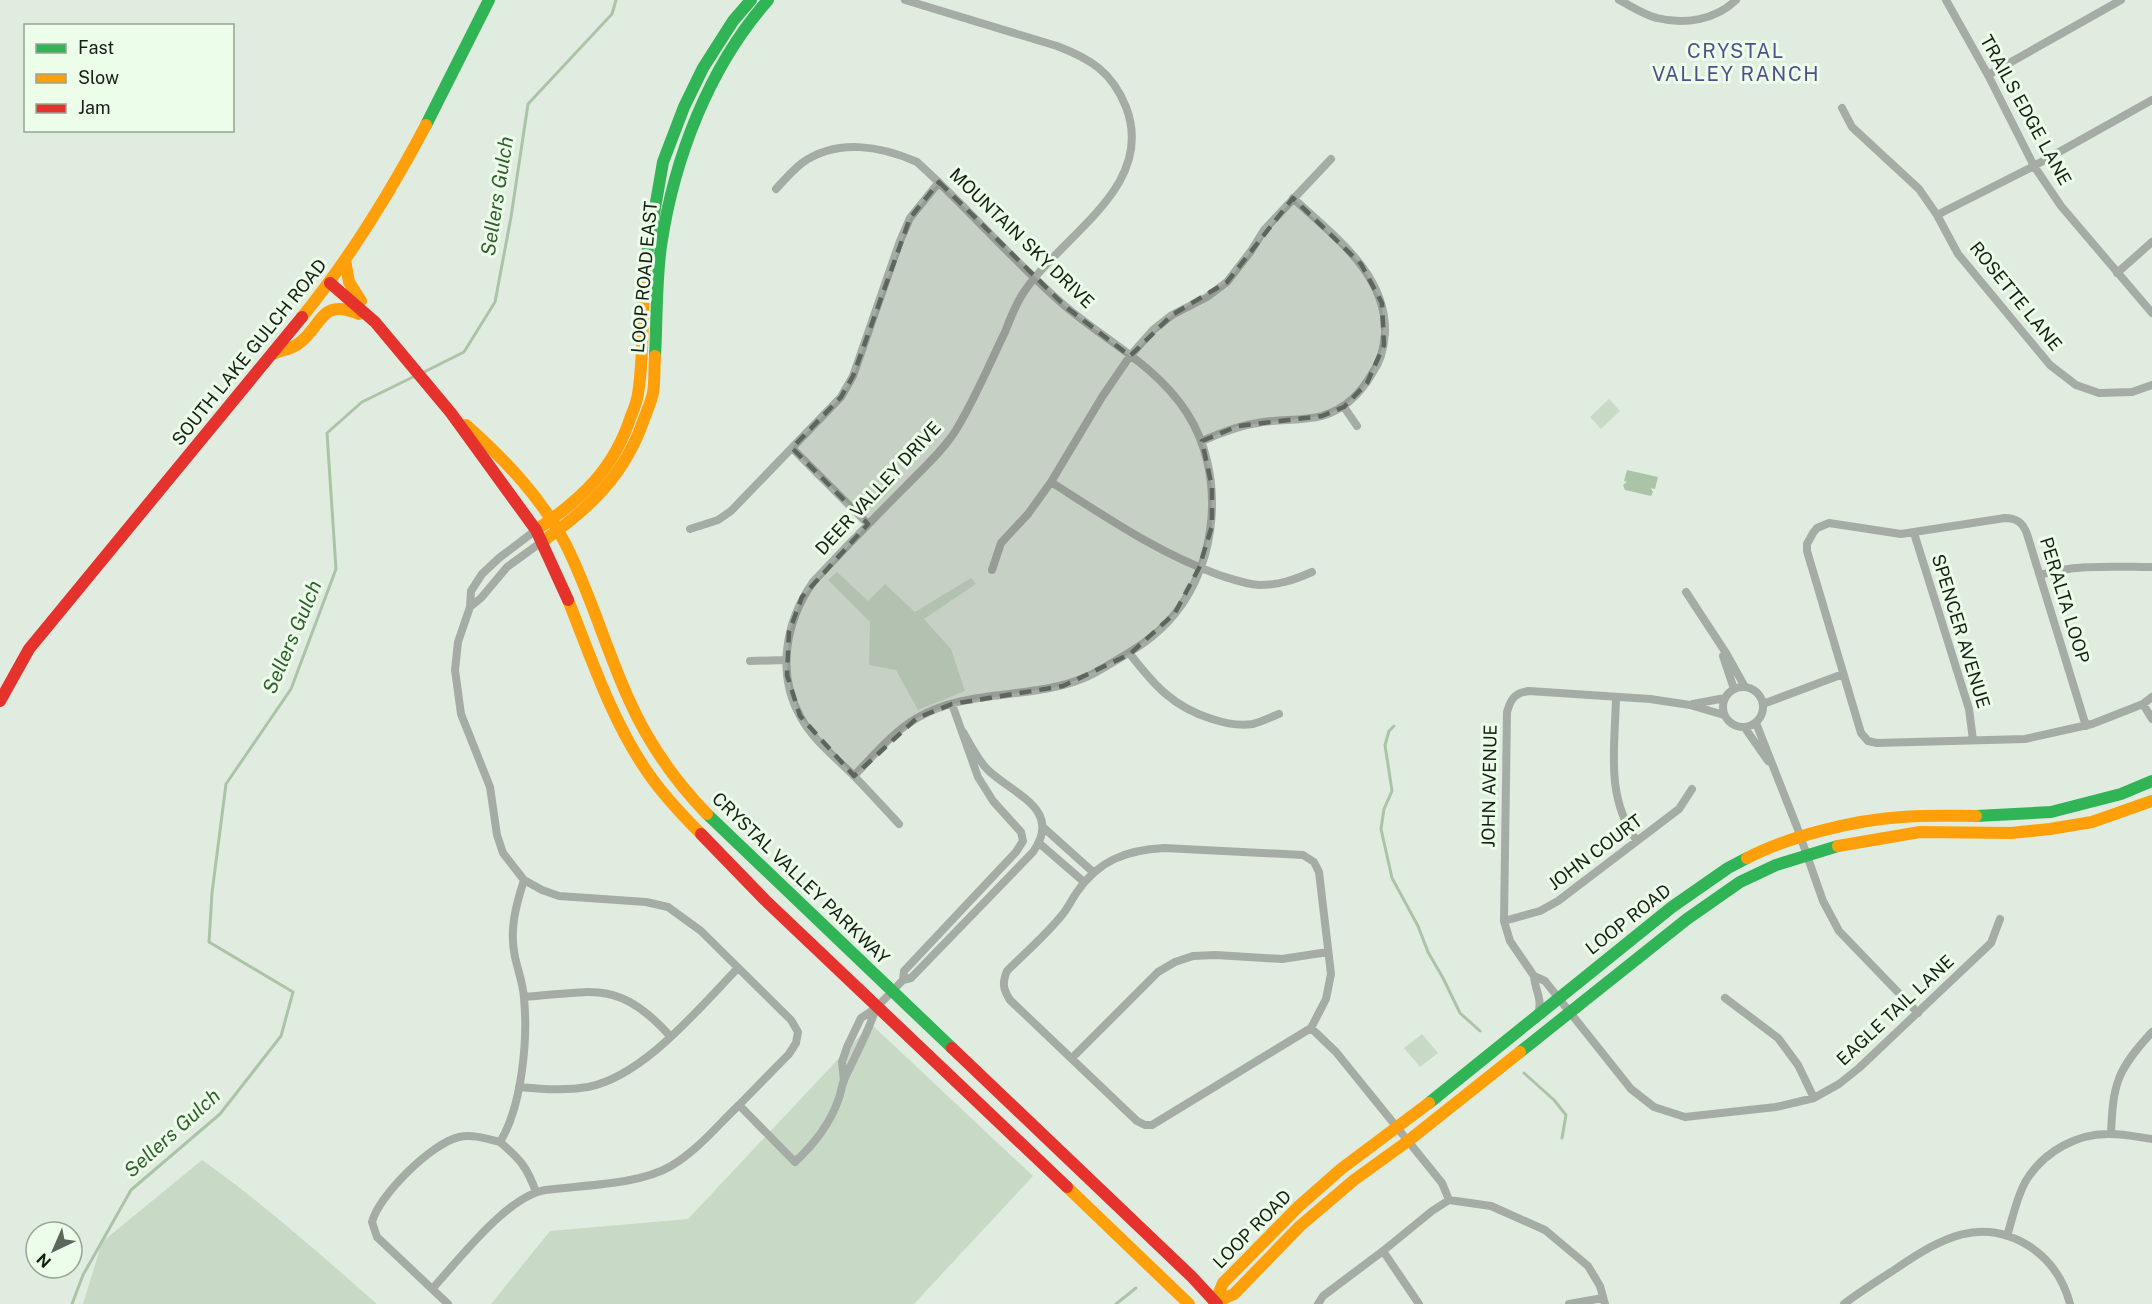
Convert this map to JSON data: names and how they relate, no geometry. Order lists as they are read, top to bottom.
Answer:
{
  "streets": {
    "main road": [
      "LOOP ROAD EAST",
      "SOUTH LAKE GULCH ROAD",
      "CRYSTAL VALLEY PARKWAY",
      "LOOP ROAD"
    ],
    "street": [
      "TRAILS EDGE LANE",
      "MOUNTAIN SKY DRIVE",
      "ROSETTE LANE",
      "DEER VALLEY DRIVE",
      "PERALTA LOOP",
      "SPENCER AVENUE",
      "JOHN AVENUE",
      "JOHN COURT",
      "EAGLE TAIL LANE"
    ]
  },
  "crossings": [
    ["MOUNTAIN SKY DRIVE", "DEER VALLEY DRIVE"],
    ["LOOP ROAD EAST", "CRYSTAL VALLEY PARKWAY"],
    ["SOUTH LAKE GULCH ROAD", "CRYSTAL VALLEY PARKWAY"],
    ["PERALTA LOOP", "SPENCER AVENUE"],
    ["JOHN AVENUE", "JOHN COURT"],
    ["JOHN AVENUE", "LOOP ROAD"],
    ["JOHN AVENUE", "EAGLE TAIL LANE"],
    ["CRYSTAL VALLEY PARKWAY", "LOOP ROAD"],
    ["LOOP ROAD", "EAGLE TAIL LANE"]
  ],
  "districts": ["CRYSTAL VALLEY RANCH"],
  "water": ["Sellers Gulch"],
  "legend": ["Fast", "Slow", "Jam"],
  "north": "bottom left"
}
